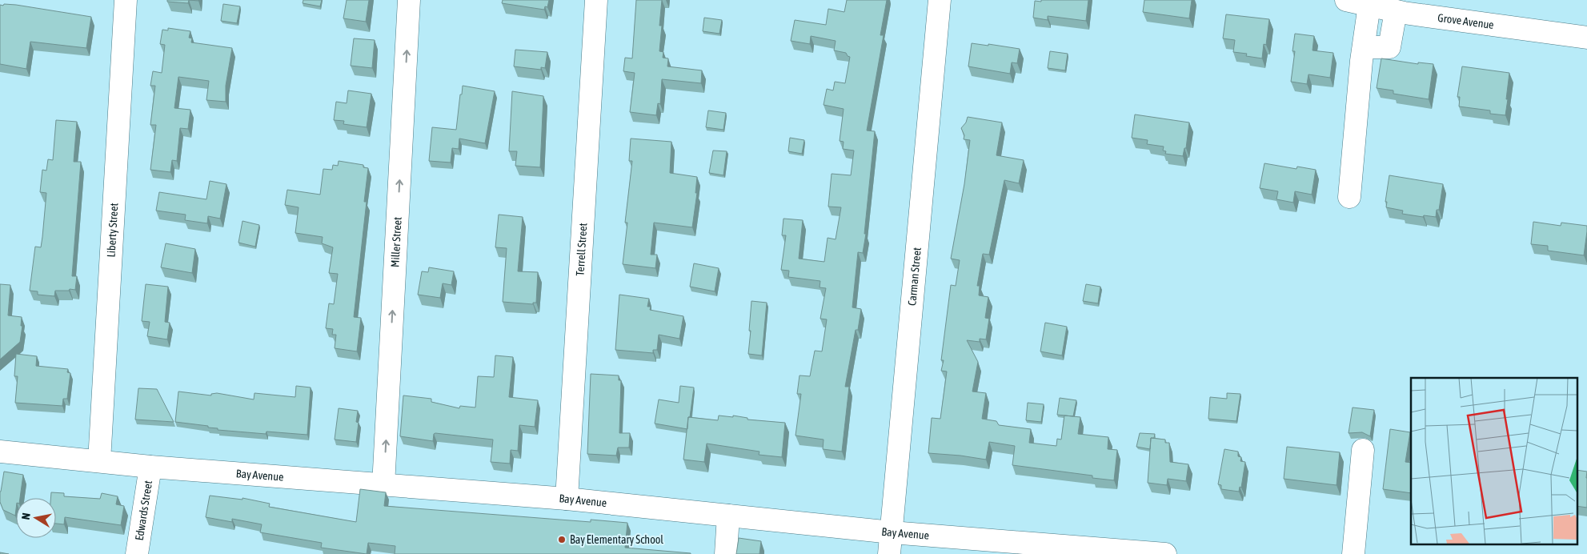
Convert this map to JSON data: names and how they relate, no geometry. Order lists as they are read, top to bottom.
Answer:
{
  "streets": {
    "street": [
      "Grove Avenue",
      "Liberty Street",
      "Miller Street",
      "Terrell Street",
      "Carman Street",
      "Bay Avenue",
      "Edwards Street"
    ]
  },
  "crossings": [
    ["Liberty Street", "Bay Avenue"],
    ["Miller Street", "Bay Avenue"],
    ["Terrell Street", "Bay Avenue"],
    ["Carman Street", "Bay Avenue"],
    ["Bay Avenue", "Edwards Street"]
  ],
  "one_way": ["Miller Street"],
  "places": ["Bay Elementary School"],
  "north": "left"
}
